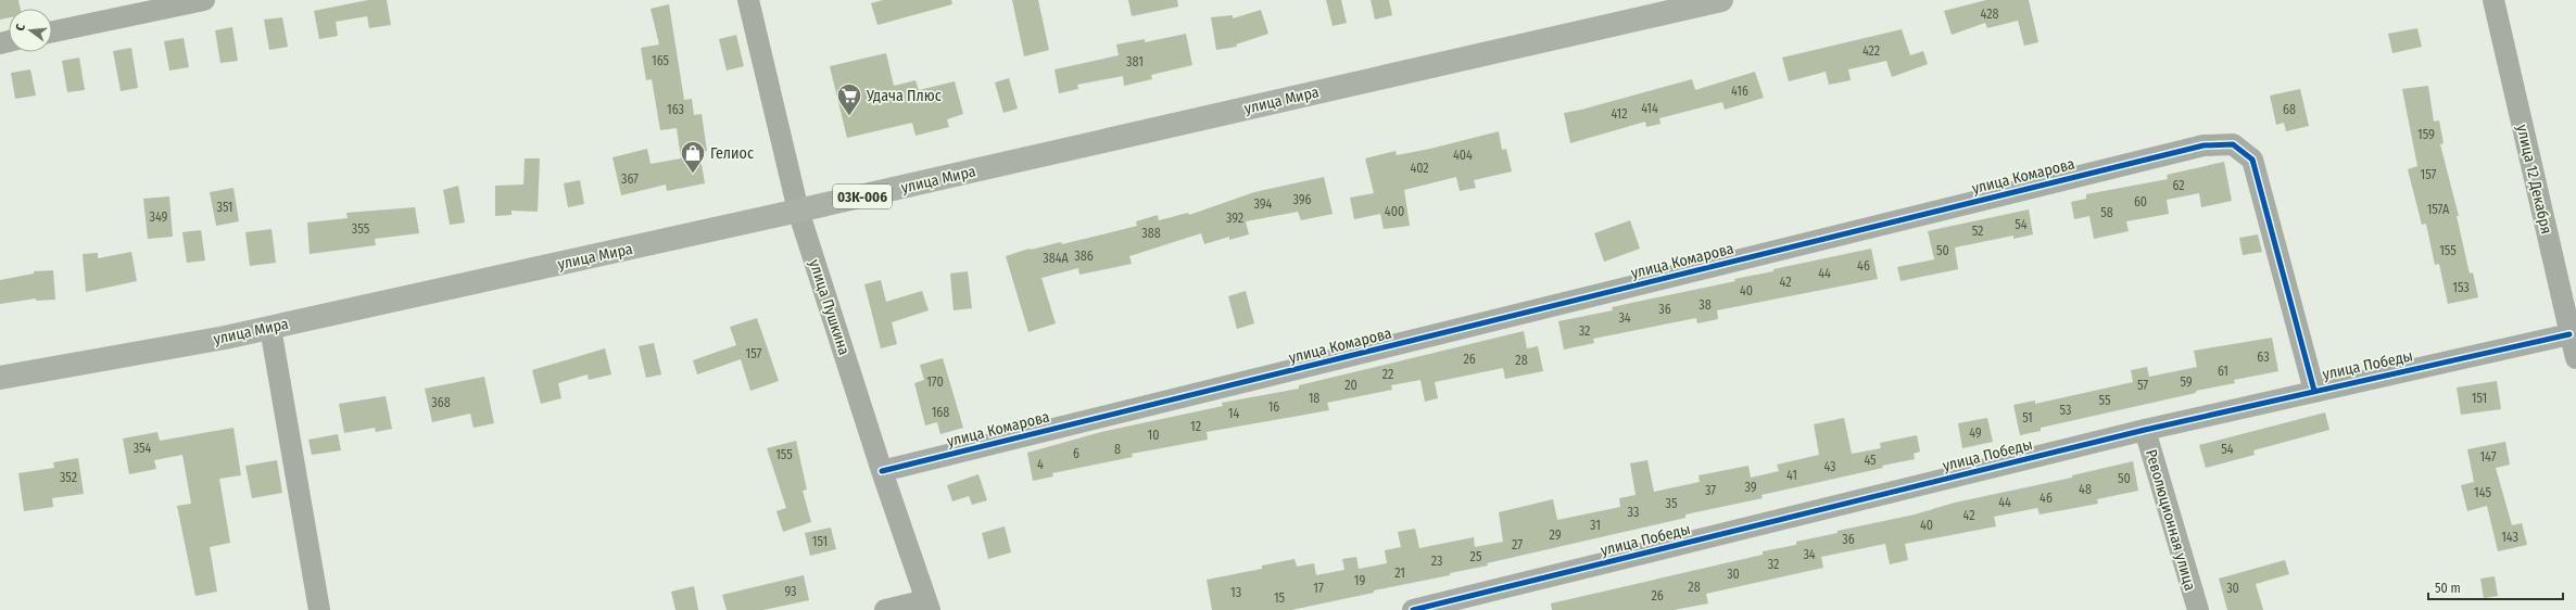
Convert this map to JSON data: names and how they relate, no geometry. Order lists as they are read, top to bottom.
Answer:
{
  "streets": {
    "main road": ["улица Мира", "03К-006"],
    "street": [
      "улица Комарова",
      "улица 12 Декабря",
      "улица Пушкина",
      "улица Победы",
      "Революционная улица"
    ]
  },
  "crossings": [
    ["улица Мира", "улица Пушкина"],
    ["улица Комарова", "улица Пушкина"],
    ["улица Комарова", "улица Победы"],
    ["улица 12 Декабря", "улица Победы"],
    ["улица Победы", "Революционная улица"]
  ],
  "places": {
    "supermarket": ["Удача Плюс"],
    "shop": ["Гелиос"]
  },
  "house_numbers": [
    "428",
    "422",
    "165",
    "381",
    "416",
    "414",
    "163",
    "68",
    "412",
    "159",
    "404",
    "402",
    "157",
    "367",
    "62",
    "396",
    "60",
    "394",
    "351",
    "157А",
    "400",
    "58",
    "349",
    "392",
    "54",
    "355",
    "52",
    "388",
    "50",
    "155",
    "386",
    "384А",
    "46",
    "44",
    "42",
    "153",
    "40",
    "38",
    "36",
    "34",
    "32",
    "157",
    "63",
    "26",
    "28",
    "61",
    "22",
    "170",
    "59",
    "20",
    "57",
    "18",
    "151",
    "55",
    "368",
    "16",
    "53",
    "168",
    "14",
    "51",
    "12",
    "49",
    "10",
    "354",
    "8",
    "54",
    "6",
    "155",
    "147",
    "45",
    "4",
    "43",
    "41",
    "352",
    "50",
    "39",
    "48",
    "37",
    "145",
    "46",
    "44",
    "35",
    "33",
    "42",
    "31",
    "40",
    "29",
    "143",
    "36",
    "151",
    "27",
    "34",
    "25",
    "23",
    "32",
    "21",
    "30",
    "19",
    "28",
    "17",
    "30",
    "93",
    "13",
    "26",
    "15"
  ],
  "scale_bar": "50 m",
  "north": "left"
}
